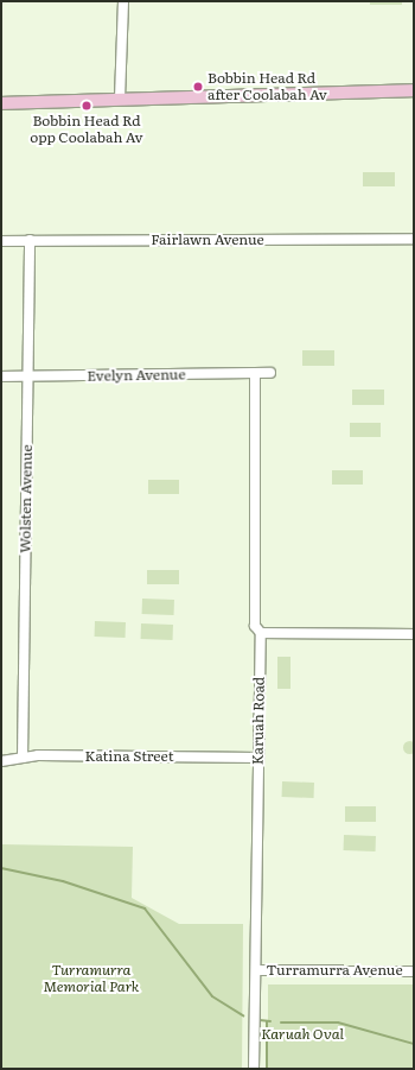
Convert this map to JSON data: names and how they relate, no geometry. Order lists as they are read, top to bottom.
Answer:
{
  "streets": {
    "street": [
      "Fairlawn Avenue",
      "Evelyn Avenue",
      "Wolsten Avenue",
      "Karuah Road",
      "Katina Street",
      "Turramurra Avenue"
    ]
  },
  "crossings": [
    ["Fairlawn Avenue", "Wolsten Avenue"],
    ["Evelyn Avenue", "Wolsten Avenue"],
    ["Evelyn Avenue", "Karuah Road"],
    ["Wolsten Avenue", "Katina Street"],
    ["Karuah Road", "Katina Street"],
    ["Karuah Road", "Turramurra Avenue"]
  ],
  "parks": ["Turramurra Memorial Park", "Karuah Oval"],
  "places": ["Bobbin Head Rd after Coolabah Av", "Bobbin Head Rd opp Coolabah Av"]
}
